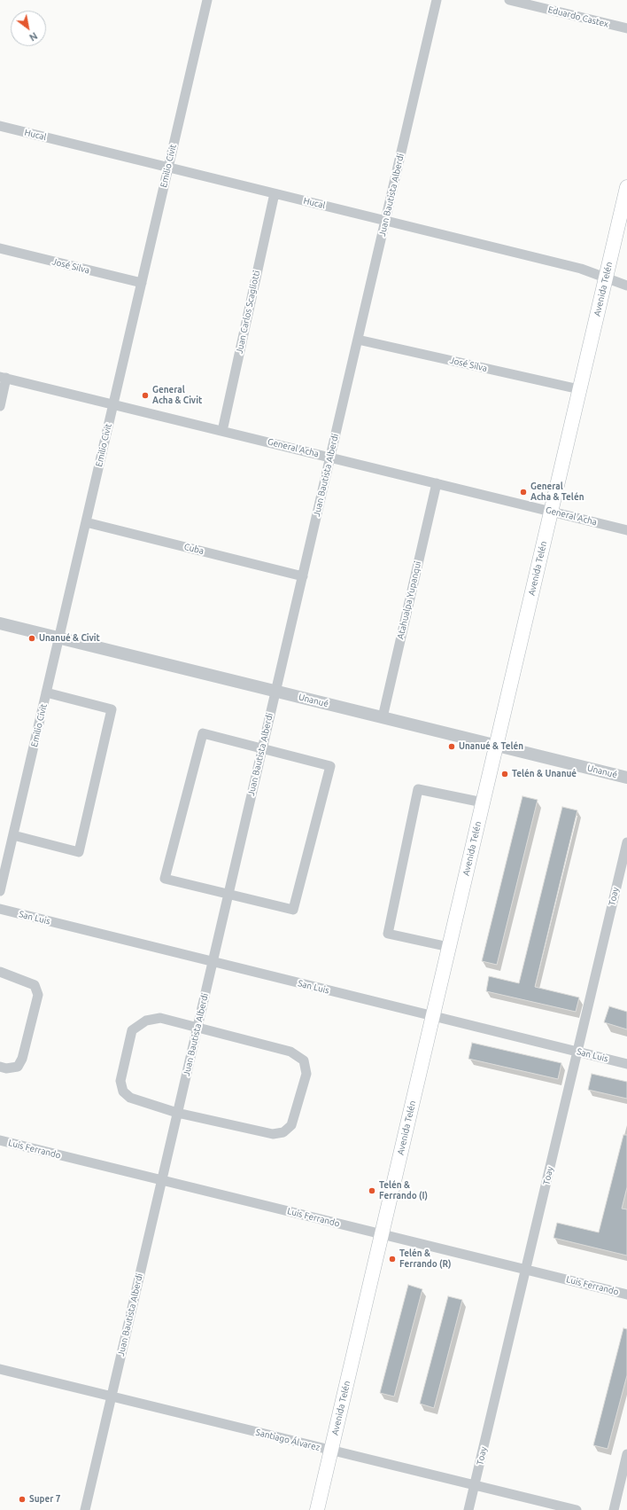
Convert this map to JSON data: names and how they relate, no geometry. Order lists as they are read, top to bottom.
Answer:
{
  "streets": {
    "main road": ["Avenida Telén"],
    "street": [
      "Eduardo Castex",
      "Hucal",
      "Emilio Civit",
      "Juan Bautista Alberdi",
      "José Silva",
      "Juan Carlos Scagliotti",
      "General Acha",
      "Cuba",
      "Atahualpa Yupanqui",
      "Unanué",
      "Toay",
      "San Luis",
      "Luis Ferrando",
      "Santiago Álvarez"
    ]
  },
  "crossings": [
    ["Hucal", "Emilio Civit"],
    ["Hucal", "Juan Bautista Alberdi"],
    ["Hucal", "Avenida Telén"],
    ["Hucal", "Juan Carlos Scagliotti"],
    ["Emilio Civit", "José Silva"],
    ["Emilio Civit", "General Acha"],
    ["Emilio Civit", "Cuba"],
    ["Emilio Civit", "Unanué"],
    ["Juan Bautista Alberdi", "José Silva"],
    ["Juan Bautista Alberdi", "General Acha"],
    ["Juan Bautista Alberdi", "Cuba"],
    ["Juan Bautista Alberdi", "Unanué"],
    ["Juan Bautista Alberdi", "San Luis"],
    ["Juan Bautista Alberdi", "Luis Ferrando"],
    ["Juan Bautista Alberdi", "Santiago Álvarez"],
    ["José Silva", "Avenida Telén"],
    ["Avenida Telén", "General Acha"],
    ["Avenida Telén", "Unanué"],
    ["Avenida Telén", "San Luis"],
    ["Avenida Telén", "Luis Ferrando"],
    ["Avenida Telén", "Santiago Álvarez"],
    ["Juan Carlos Scagliotti", "General Acha"],
    ["General Acha", "Atahualpa Yupanqui"],
    ["Atahualpa Yupanqui", "Unanué"],
    ["Toay", "San Luis"],
    ["Toay", "Luis Ferrando"],
    ["Toay", "Santiago Álvarez"]
  ],
  "places": [
    "General Acha & Civit",
    "General Acha & Telén",
    "Unanué & Civit",
    "Unanué & Telén",
    "Telén & Unanué",
    "Telén & Ferrando (I)",
    "Telén & Ferrando (R)",
    "Super 7"
  ],
  "north": "bottom right"
}
